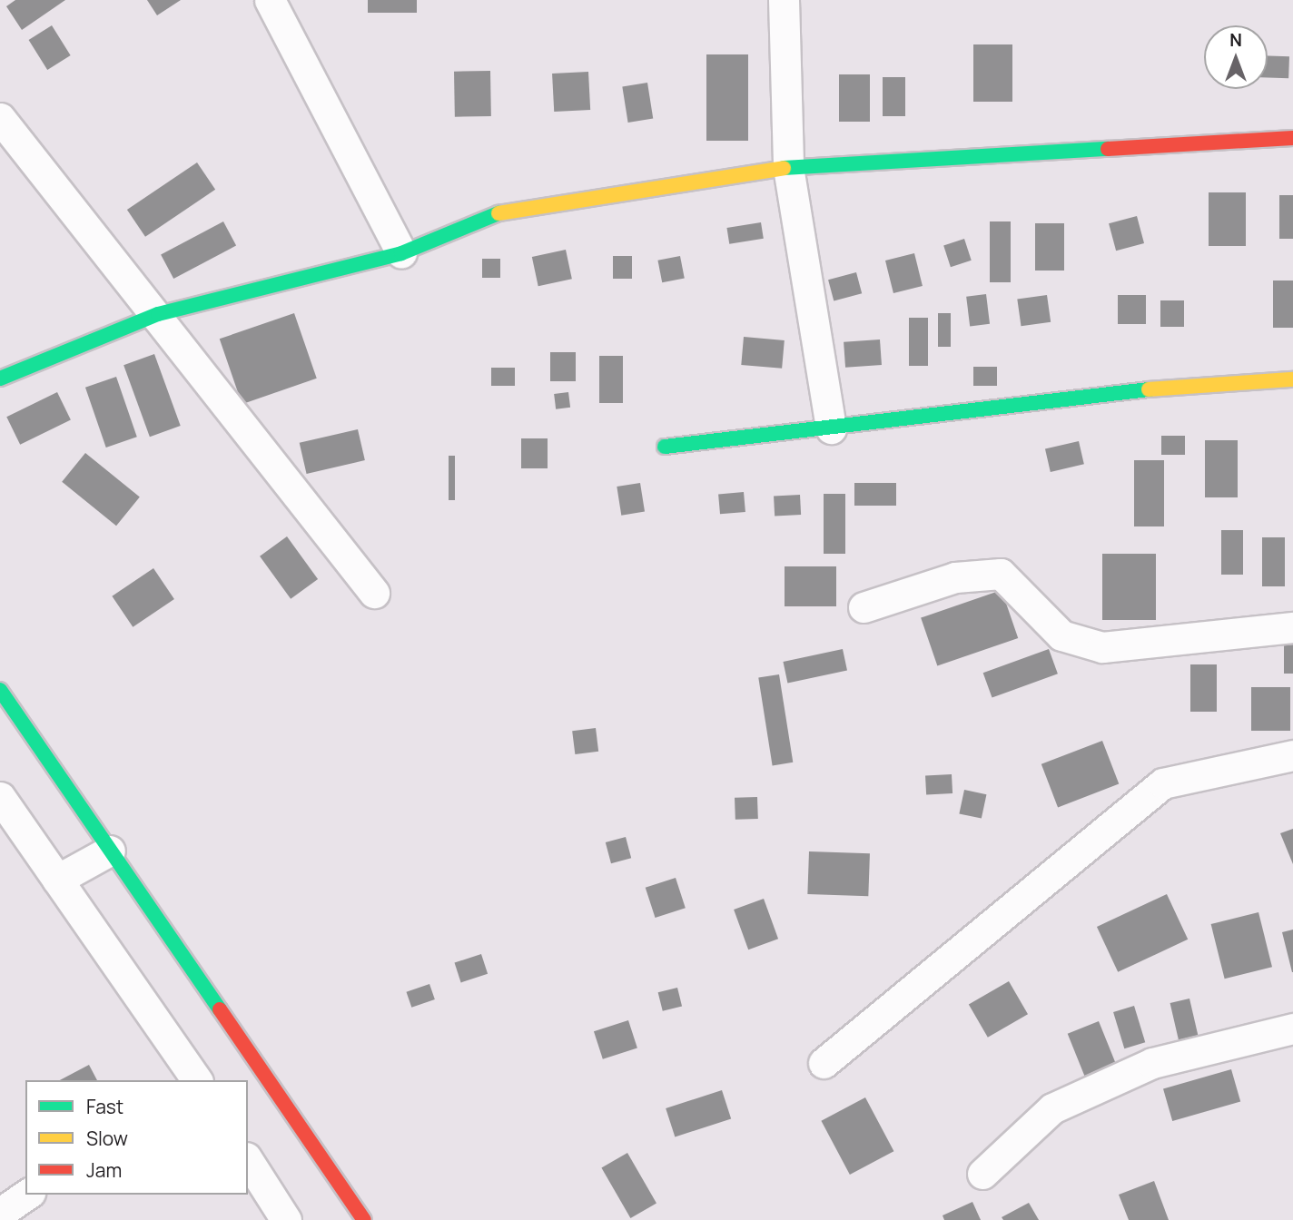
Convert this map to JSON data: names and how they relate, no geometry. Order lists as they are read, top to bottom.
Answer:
{
  "legend": ["Fast", "Slow", "Jam"],
  "north": "top"
}
